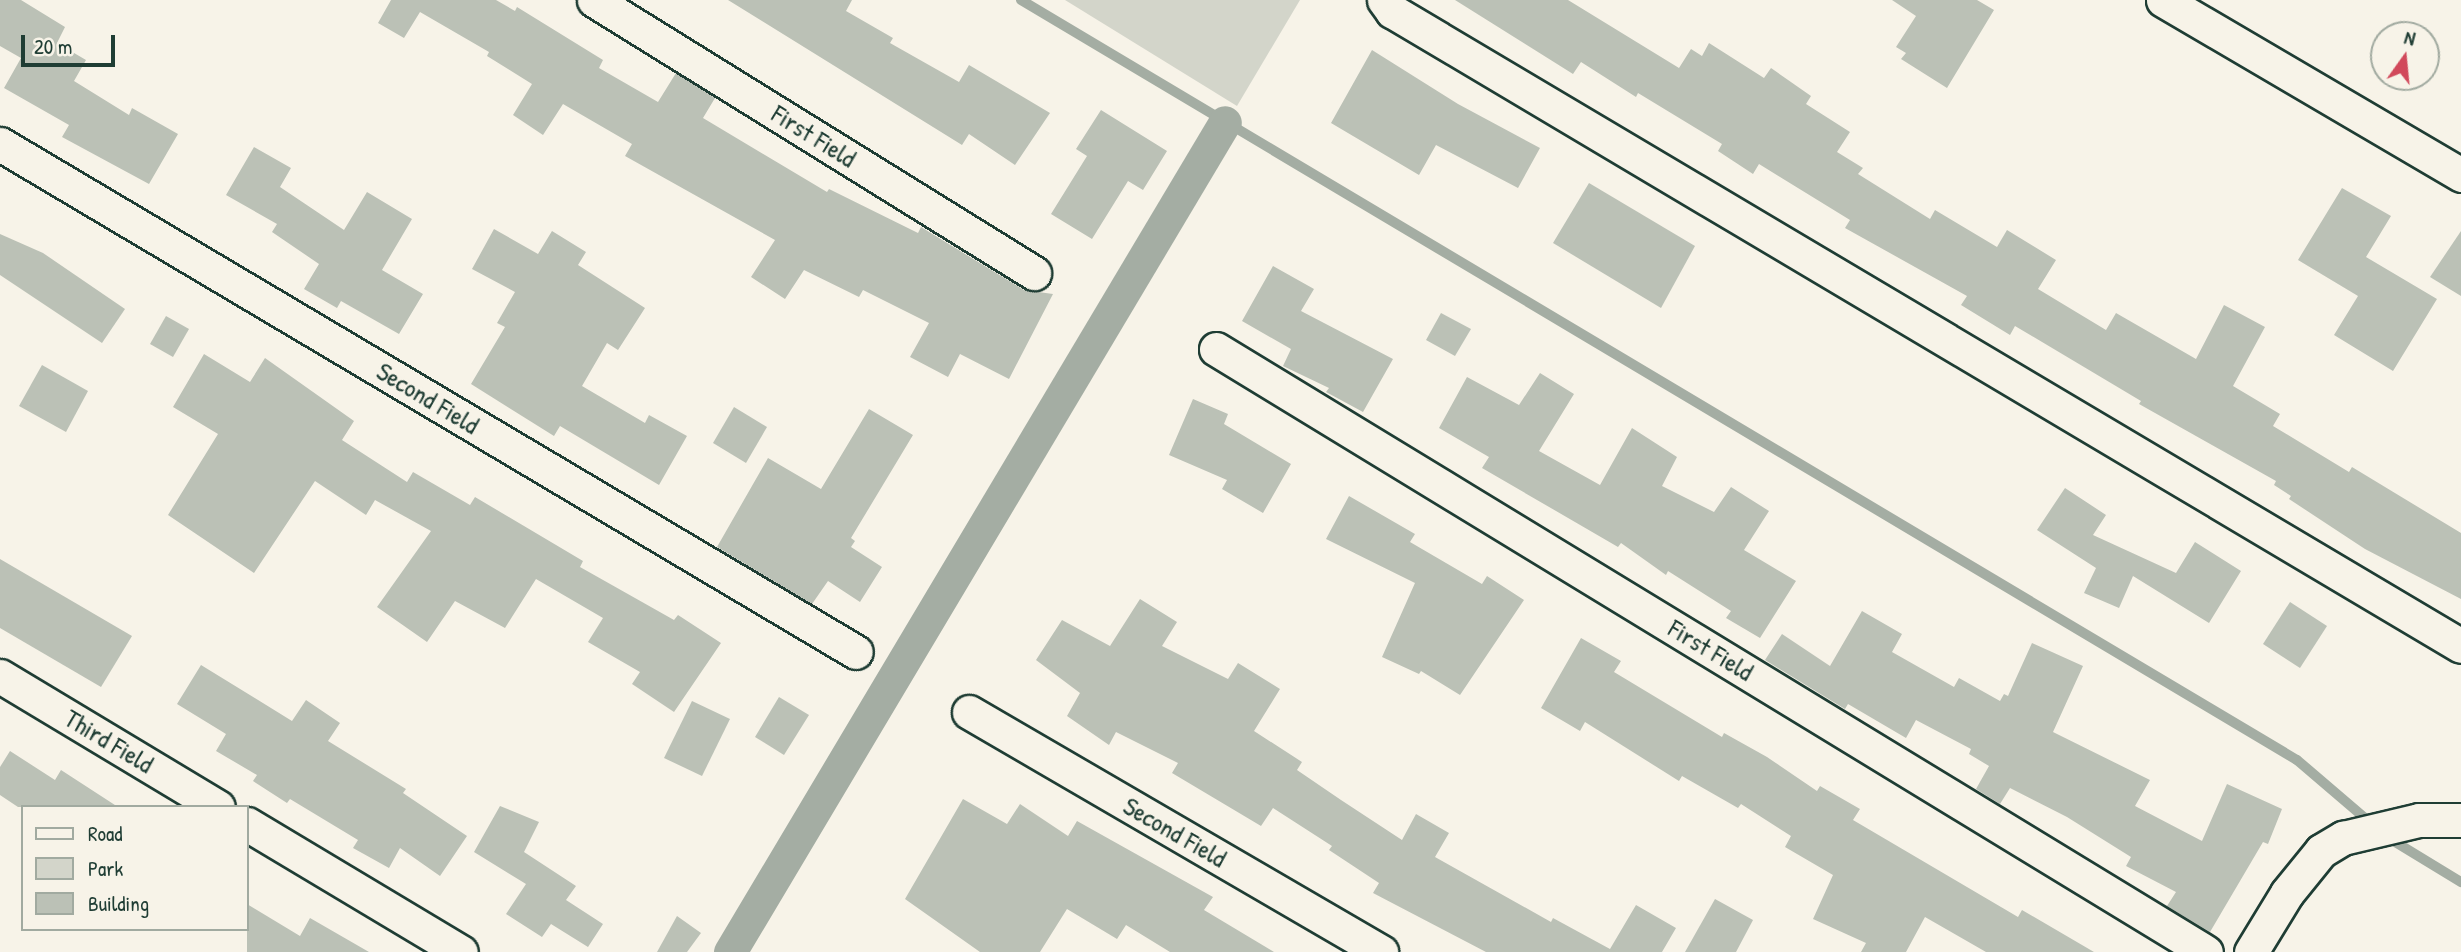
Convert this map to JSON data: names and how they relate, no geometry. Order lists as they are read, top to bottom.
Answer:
{
  "streets": {
    "street": ["First Field", "Second Field", "Third Field"]
  },
  "legend": ["Road", "Park", "Building"],
  "scale_bar": "20 m",
  "north": "top"
}
